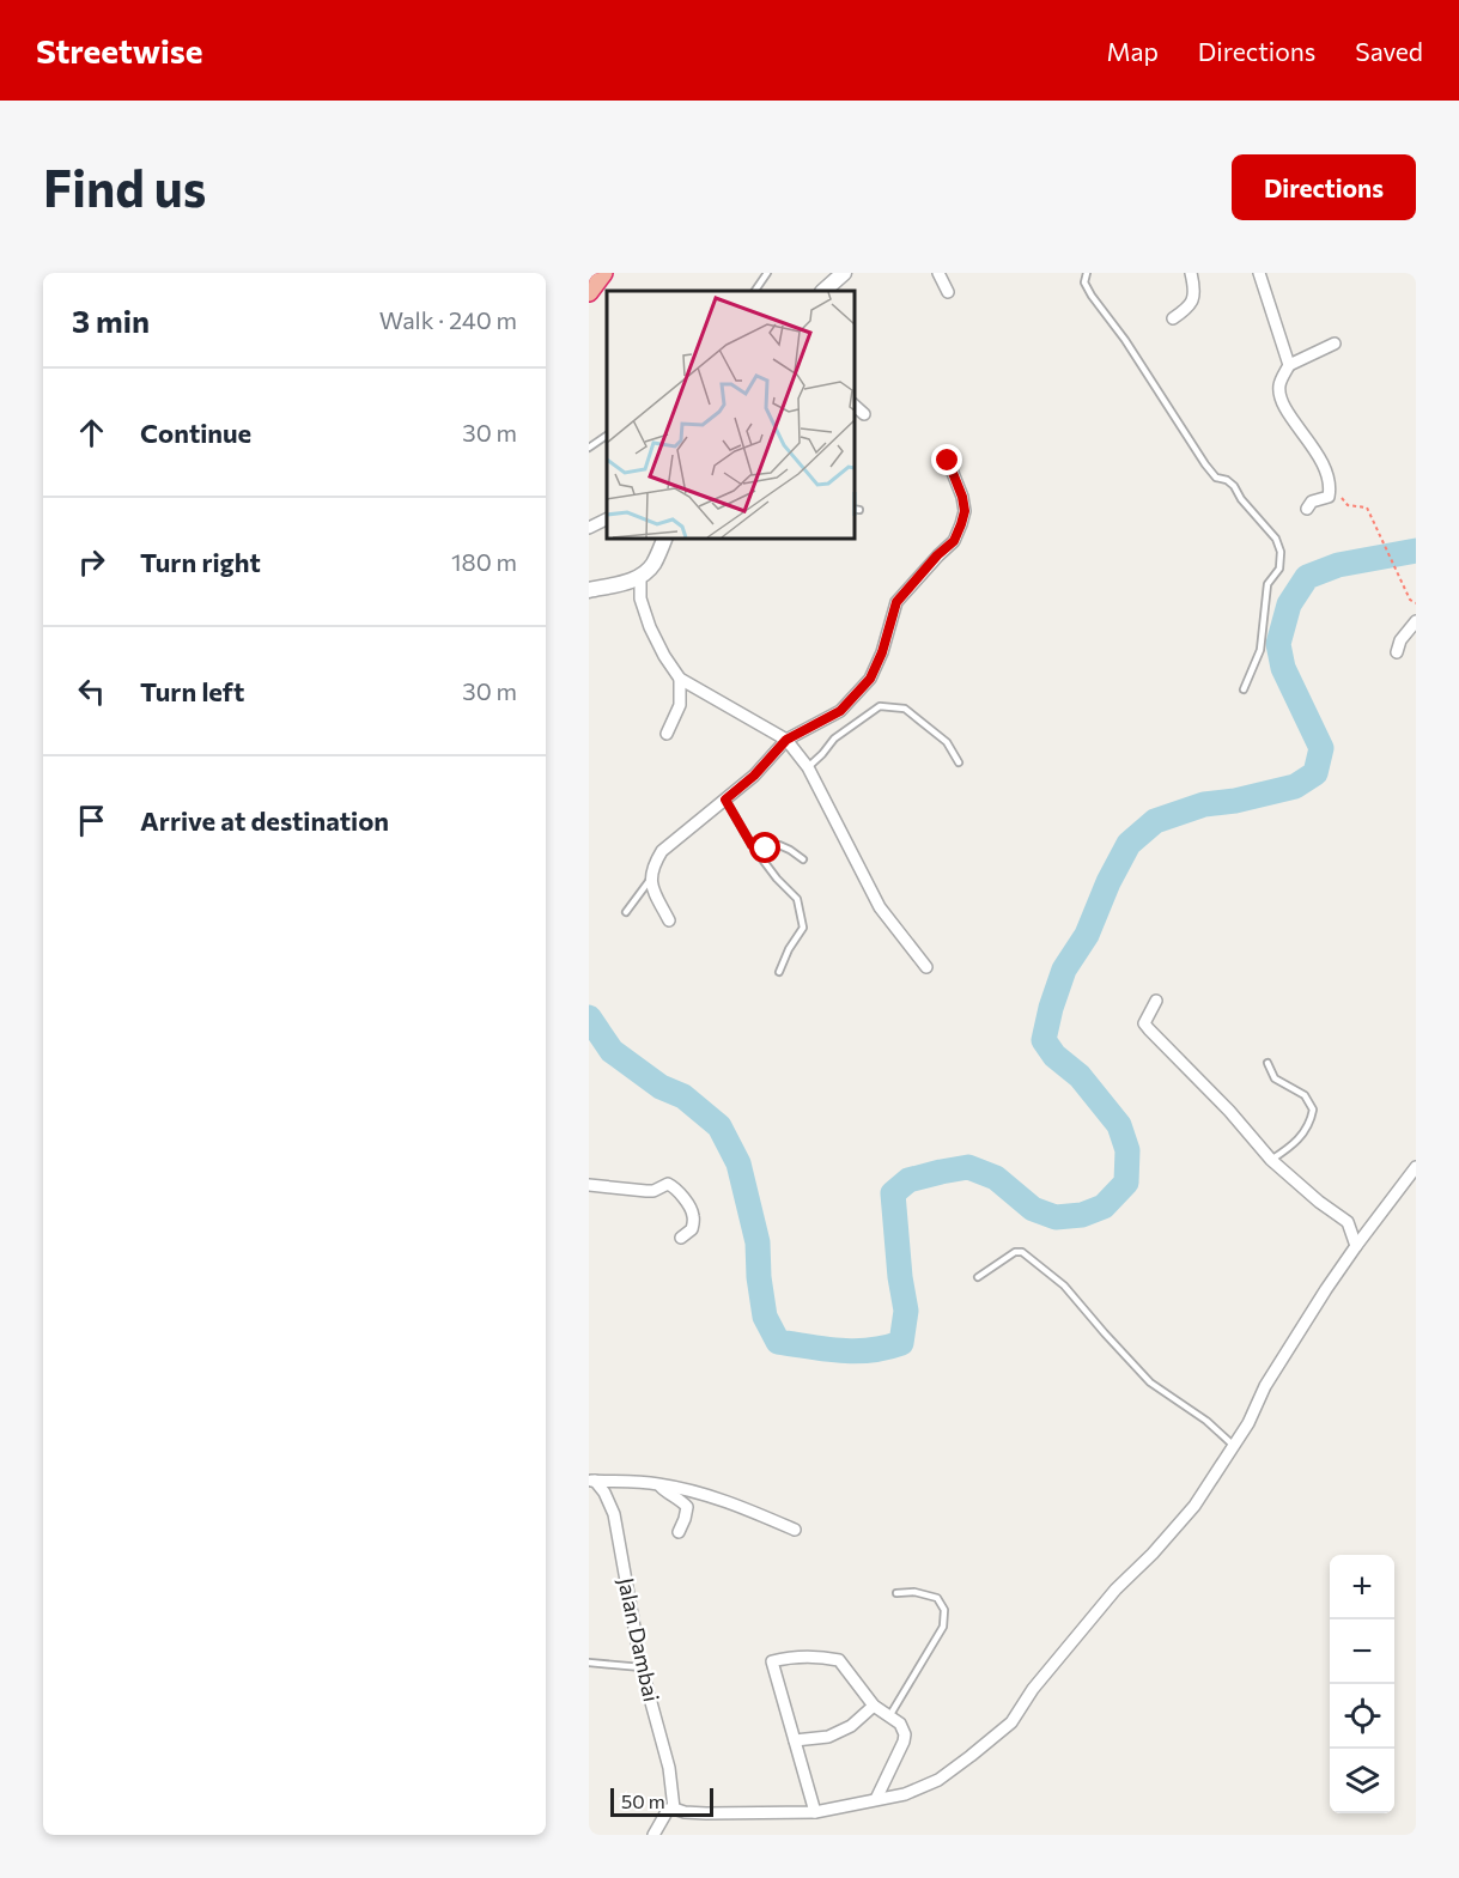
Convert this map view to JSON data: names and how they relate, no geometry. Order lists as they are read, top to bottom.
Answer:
{
  "streets": {
    "street": ["Jalan Dambai"]
  },
  "scale_bar": "50 m",
  "page": {
    "header": "Streetwise",
    "nav": ["Map", "Directions", "Saved"],
    "buttons": "Directions",
    "title": "Find us",
    "heading": ["3 min", "Walk · 240 m"],
    "list": [
      ["Continue", "30 m"],
      ["Turn right", "180 m"],
      ["Turn left", "30 m"],
      "Arrive at destination"
    ],
    "map_buttons": ["+", "−"],
    "scale": "50 m"
  }
}
